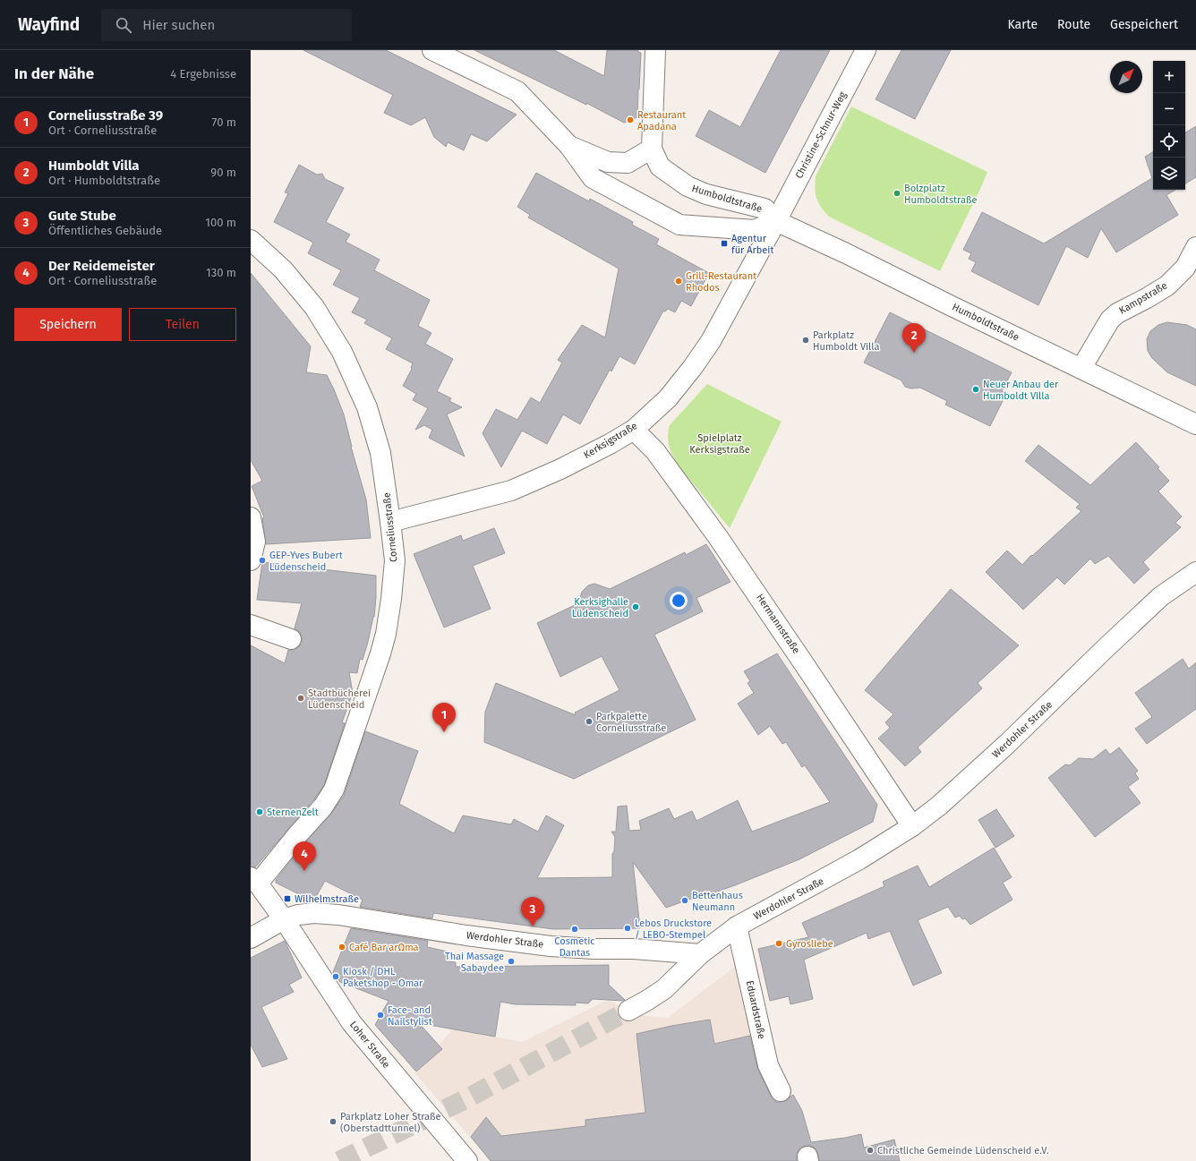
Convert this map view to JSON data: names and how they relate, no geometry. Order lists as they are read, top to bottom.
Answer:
{
  "streets": {
    "street": [
      "Christine-Schnur-Weg",
      "Humboldtstraße",
      "Kampstraße",
      "Kerksigstraße",
      "Corneliusstraße",
      "Hermannstraße",
      "Werdohler Straße",
      "Eduardstraße",
      "Loher Straße"
    ]
  },
  "crossings": [
    ["Christine-Schnur-Weg", "Humboldtstraße"],
    ["Christine-Schnur-Weg", "Kerksigstraße"],
    ["Humboldtstraße", "Kampstraße"],
    ["Humboldtstraße", "Kerksigstraße"],
    ["Kerksigstraße", "Corneliusstraße"],
    ["Kerksigstraße", "Hermannstraße"],
    ["Hermannstraße", "Werdohler Straße"],
    ["Werdohler Straße", "Eduardstraße"],
    ["Werdohler Straße", "Loher Straße"]
  ],
  "parks": ["Spielplatz Kerksigstraße"],
  "places": {
    "other": [
      "Restaurant Apadana",
      "Bolzplatz Humboldtstraße",
      "Grill-Restaurant Rhodos",
      "Parkplatz Humboldt Villa",
      "Neuer Anbau der Humboldt Villa",
      "GEP-Yves Bubert Lüdenscheid",
      "Kerksighalle Lüdenscheid",
      "Stadtbücherei Lüdenscheid",
      "Parkpalette Corneliusstraße",
      "SternenZelt",
      "Bettenhaus Neumann",
      "Lebos Druckstore / LEBO-Stempel",
      "Cosmetic Dantas",
      "Gyrosliebe",
      "Café Bar arΩma",
      "Thai Massage Sabaydee",
      "Kiosk / DHL Paketshop - Omar",
      "Face- and Nailstylist",
      "Parkplatz Loher Straße (Oberstadttunnel)",
      "Christliche Gemeinde Lüdenscheid e.V."
    ],
    "transit": ["Agentur für Arbeit", "Wilhelmstraße"]
  },
  "north": "top right",
  "page": {
    "header": "Wayfind",
    "search": "Hier suchen",
    "nav": ["Karte", "Route", "Gespeichert"],
    "heading": ["In der Nähe", "4 Ergebnisse"],
    "map_buttons": ["+", "−"],
    "list": [
      {
        "mark": "1",
        "name": "Corneliusstraße 39",
        "note": "Ort · Corneliusstraße",
        "value": "70 m"
      },
      {
        "mark": "2",
        "name": "Humboldt Villa",
        "note": "Ort · Humboldtstraße",
        "value": "90 m"
      },
      {
        "mark": "3",
        "name": "Gute Stube",
        "note": "Öffentliches Gebäude",
        "value": "100 m"
      },
      {
        "mark": "4",
        "name": "Der Reidemeister",
        "note": "Ort · Corneliusstraße",
        "value": "130 m"
      }
    ],
    "buttons": ["Speichern", "Teilen"],
    "pins": [
      "2",
      "1",
      "4",
      "3"
    ]
  }
}
